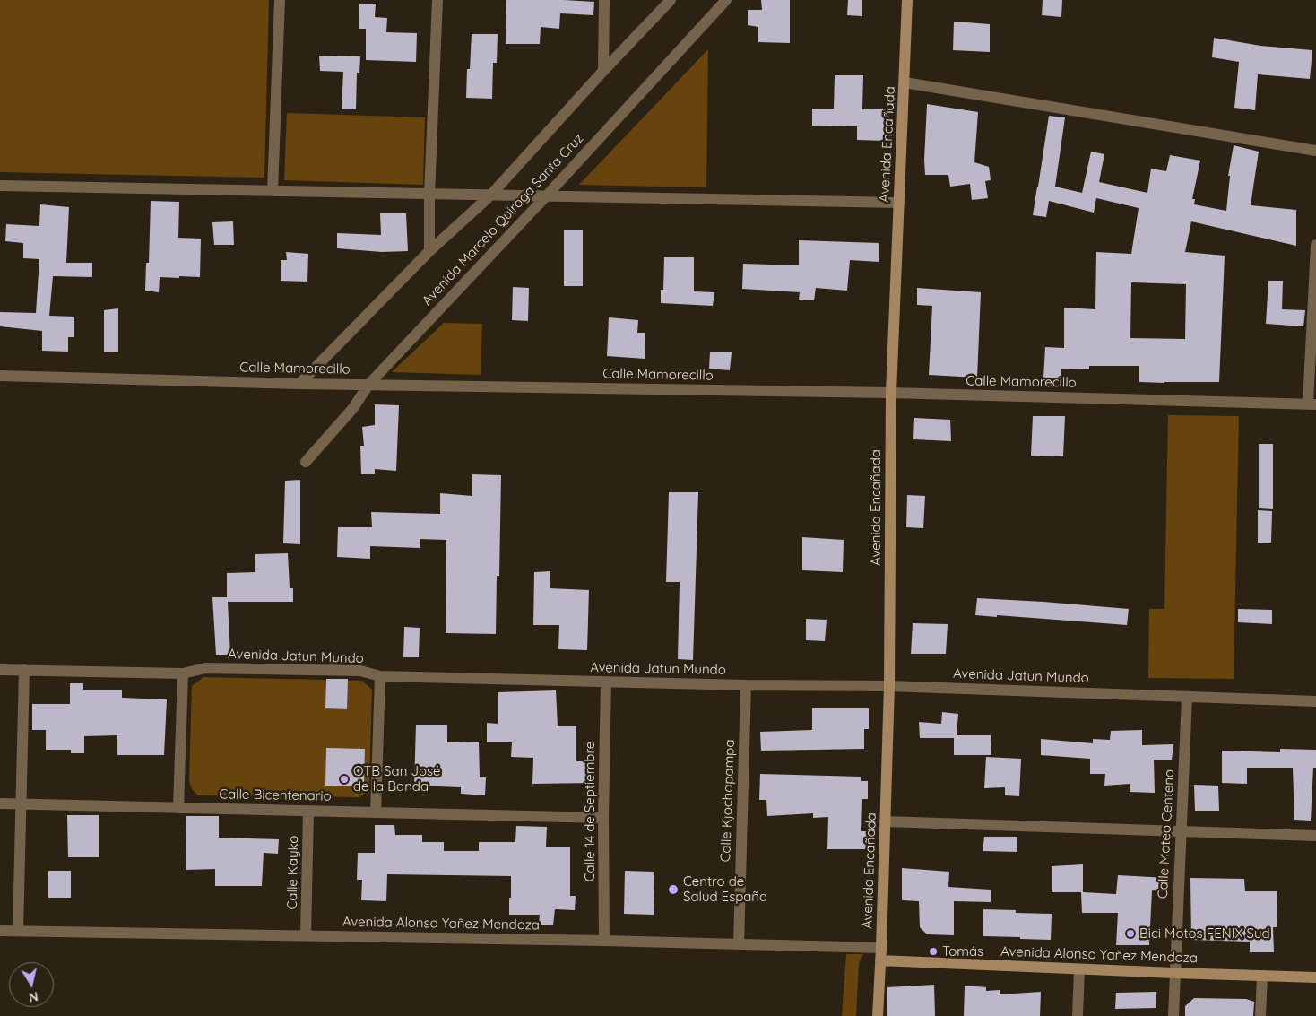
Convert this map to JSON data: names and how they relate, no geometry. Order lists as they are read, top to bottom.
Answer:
{
  "streets": {
    "main road": ["Avenida Encañada", "Avenida Alonso Yañez Mendoza"],
    "street": [
      "Avenida Marcelo Quiroga Santa Cruz",
      "Calle Mamorecillo",
      "Avenida Jatun Mundo",
      "Calle Bicentenario",
      "Calle Kjochapampa",
      "Calle 14 de Septiembre",
      "Calle Mateo Centeno",
      "Calle Kayko"
    ]
  },
  "crossings": [
    ["Avenida Encañada", "Calle Mamorecillo"],
    ["Avenida Encañada", "Avenida Jatun Mundo"],
    ["Avenida Encañada", "Avenida Alonso Yañez Mendoza"],
    ["Avenida Marcelo Quiroga Santa Cruz", "Calle Mamorecillo"],
    ["Avenida Jatun Mundo", "Calle Kjochapampa"],
    ["Avenida Jatun Mundo", "Calle 14 de Septiembre"],
    ["Avenida Jatun Mundo", "Calle Mateo Centeno"],
    ["Calle Bicentenario", "Calle 14 de Septiembre"],
    ["Calle Bicentenario", "Calle Kayko"],
    ["Calle Kjochapampa", "Avenida Alonso Yañez Mendoza"],
    ["Calle 14 de Septiembre", "Avenida Alonso Yañez Mendoza"],
    ["Calle Mateo Centeno", "Avenida Alonso Yañez Mendoza"],
    ["Calle Kayko", "Avenida Alonso Yañez Mendoza"]
  ],
  "places": [
    "OTB San José de la Banda",
    "Centro de Salud España",
    "Bici Motos FENIX Sud",
    "Tomás"
  ],
  "north": "bottom"
}
